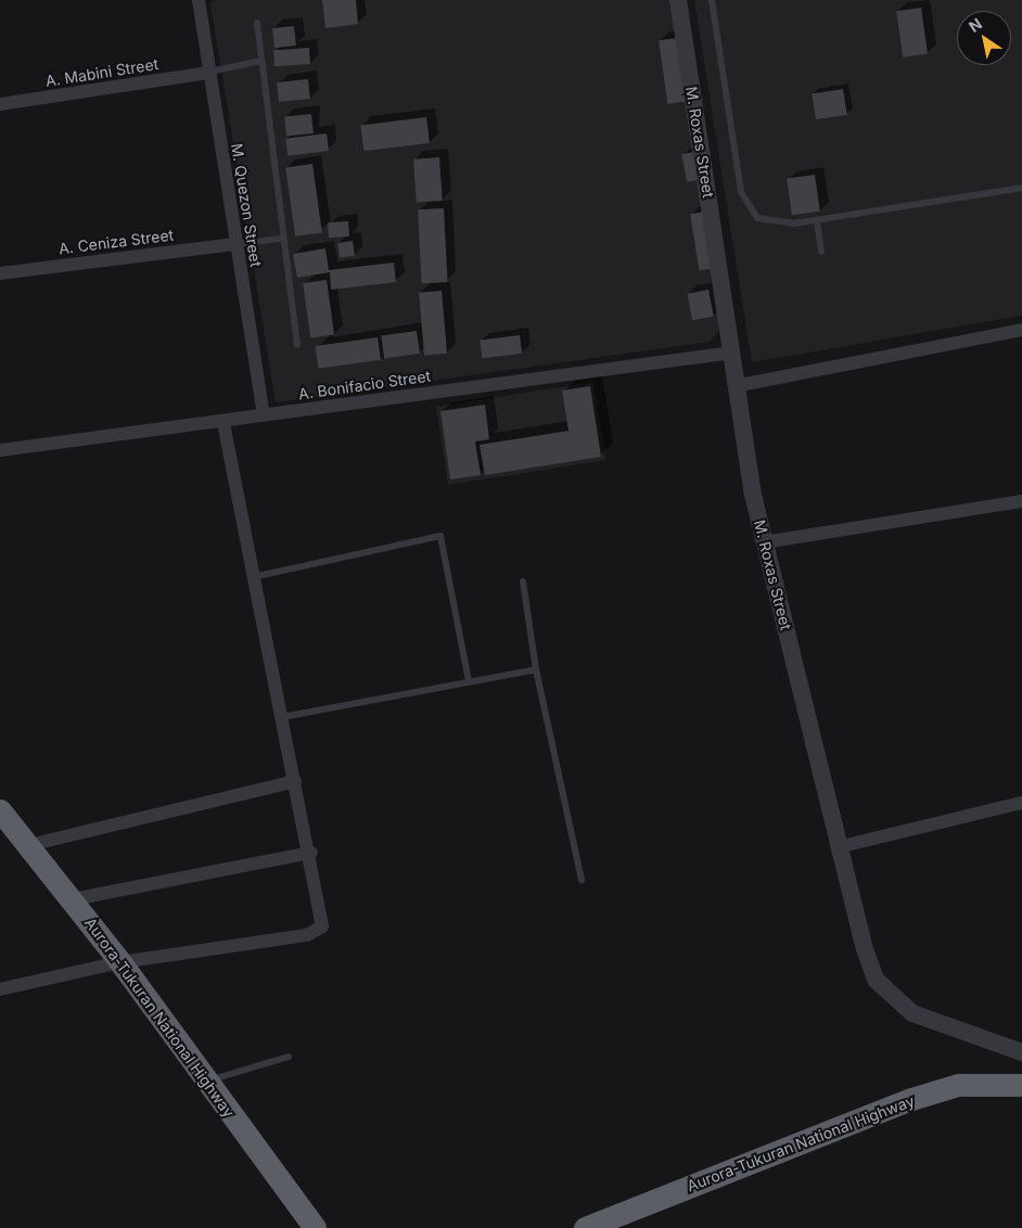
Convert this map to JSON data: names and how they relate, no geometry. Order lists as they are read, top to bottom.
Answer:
{
  "streets": {
    "highway": ["Aurora-Tukuran National Highway"],
    "street": [
      "A. Mabini Street",
      "M. Roxas Street",
      "M. Quezon Street",
      "A. Ceniza Street",
      "A. Bonifacio Street"
    ]
  },
  "crossings": [
    ["A. Mabini Street", "M. Quezon Street"],
    ["M. Roxas Street", "A. Bonifacio Street"],
    ["M. Quezon Street", "A. Ceniza Street"],
    ["M. Quezon Street", "A. Bonifacio Street"]
  ],
  "north": "top left"
}
